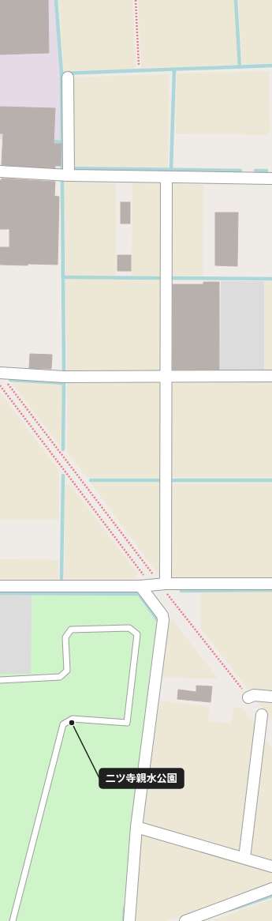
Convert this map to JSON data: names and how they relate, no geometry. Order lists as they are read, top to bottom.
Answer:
{
  "places": ["二ツ寺親水公園"]
}
